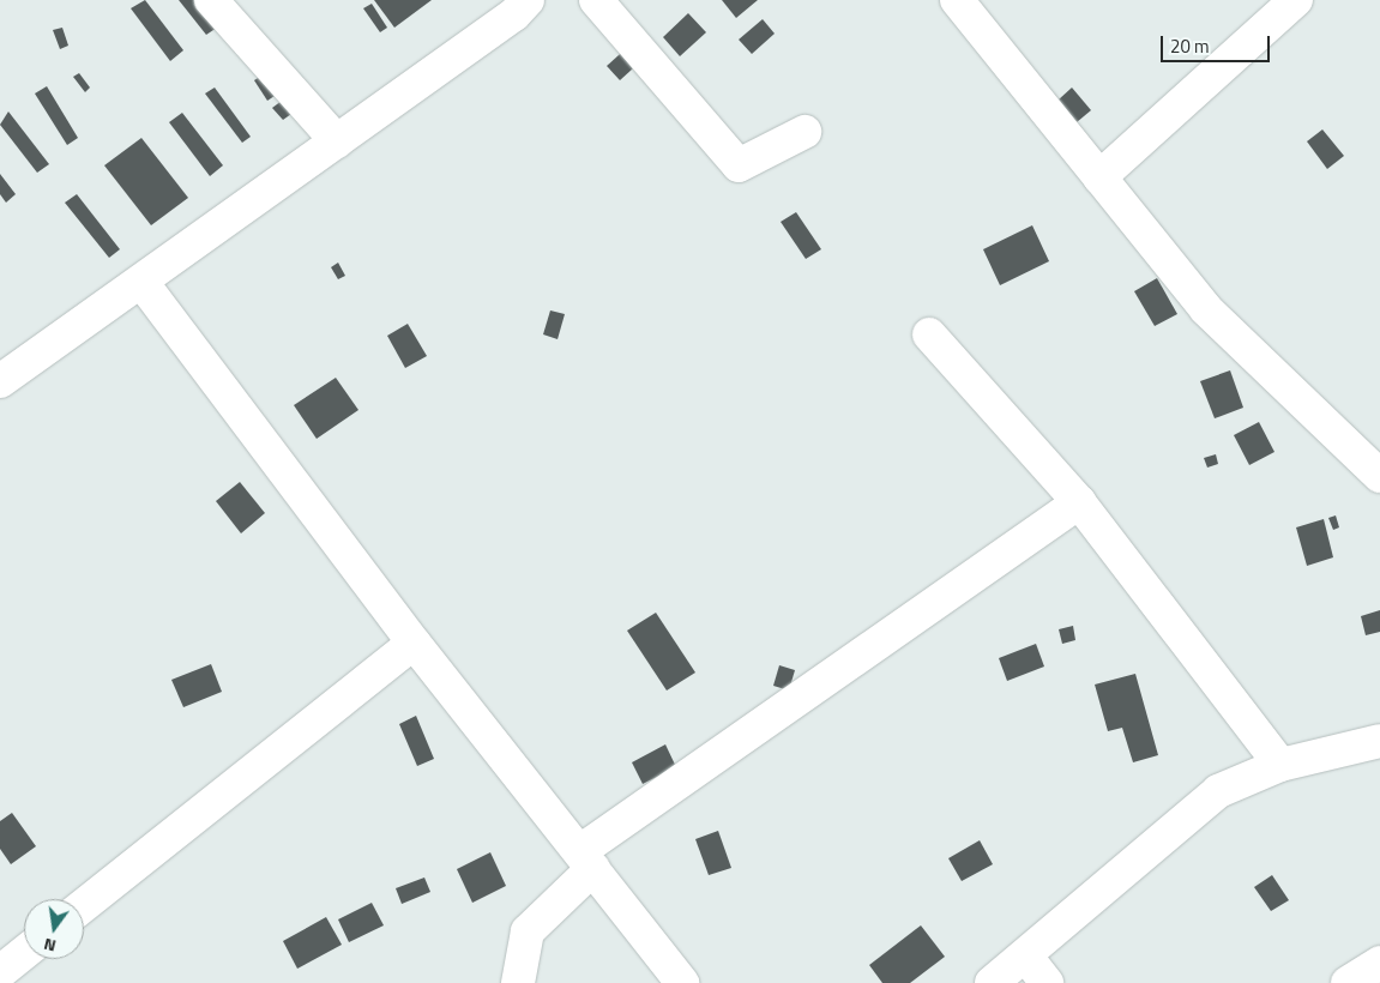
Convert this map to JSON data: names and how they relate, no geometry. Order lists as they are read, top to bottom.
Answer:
{
  "scale_bar": "20 m",
  "north": "bottom"
}
